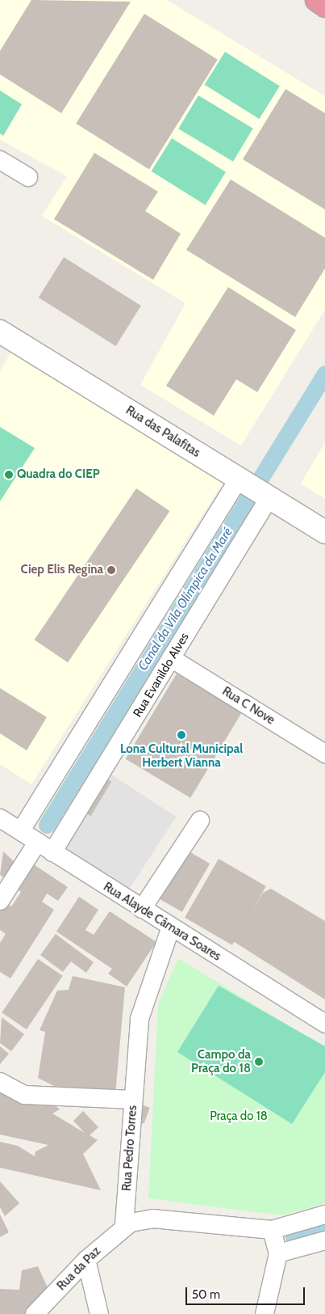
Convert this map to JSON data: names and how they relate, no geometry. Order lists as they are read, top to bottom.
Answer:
{
  "streets": {
    "street": [
      "Rua das Palafitas",
      "Rua Evanildo Alves",
      "Rua C Nove",
      "Rua Alayde Câmara Soares",
      "Rua Pedro Torres",
      "Rua da Paz"
    ]
  },
  "crossings": [
    ["Rua das Palafitas", "Rua Evanildo Alves"],
    ["Rua Evanildo Alves", "Rua C Nove"],
    ["Rua Evanildo Alves", "Rua Alayde Câmara Soares"],
    ["Rua Alayde Câmara Soares", "Rua Pedro Torres"],
    ["Rua Pedro Torres", "Rua da Paz"]
  ],
  "water": ["Canal da Vila Olímpica da Maré"],
  "parks": ["Praça do 18"],
  "places": [
    "Quadra do CIEP",
    "Ciep Elis Regina",
    "Lona Cultural Municipal Herbert Vianna",
    "Campo da Praça do 18"
  ],
  "scale_bar": "50 m"
}
